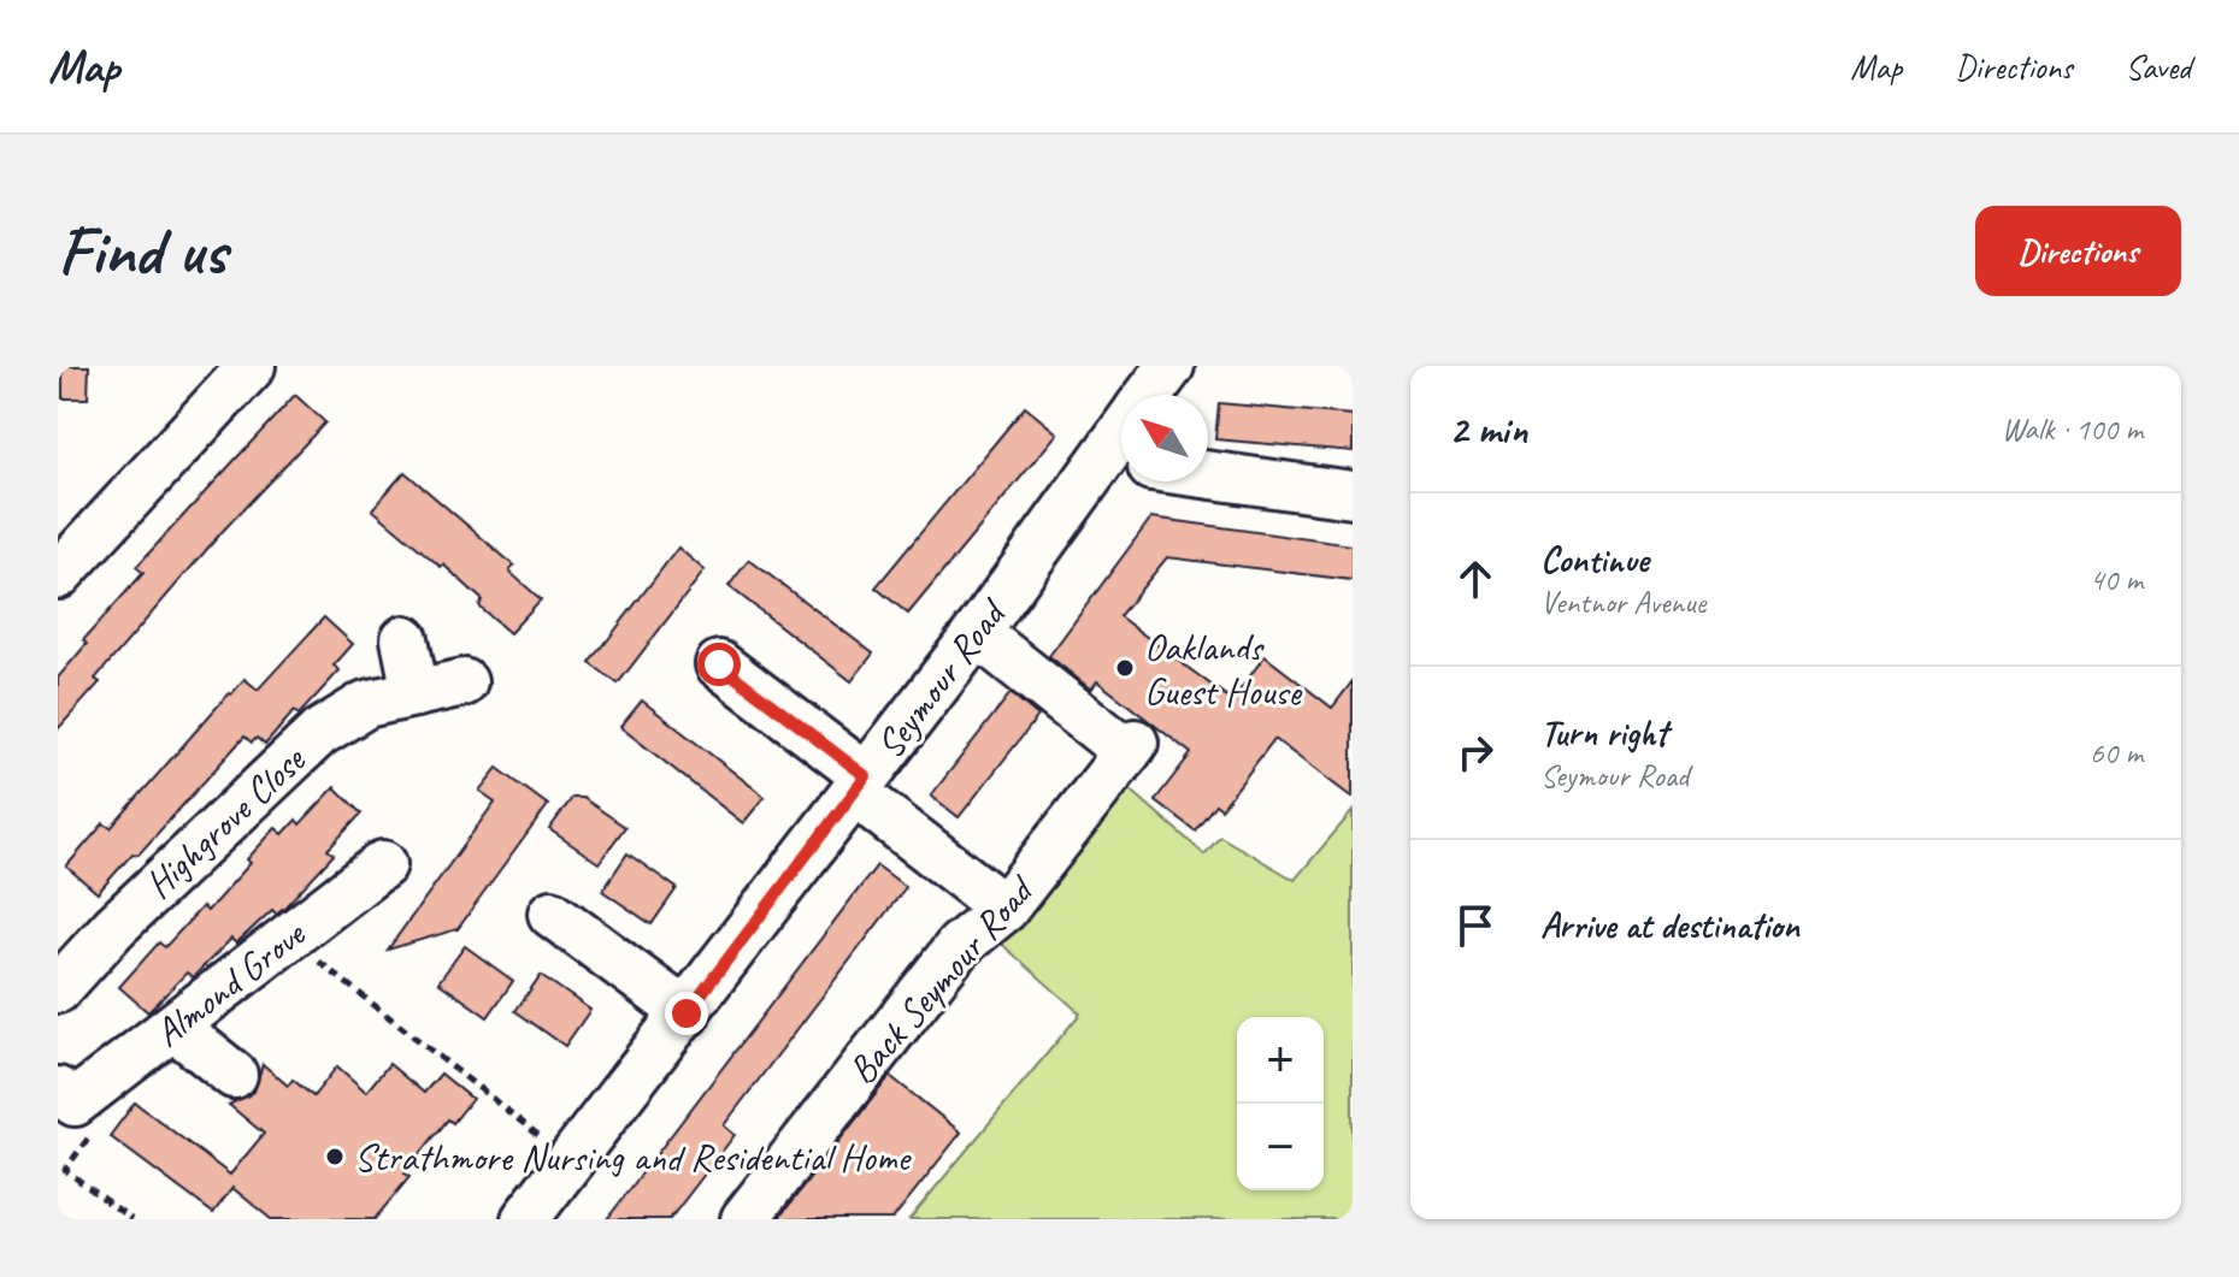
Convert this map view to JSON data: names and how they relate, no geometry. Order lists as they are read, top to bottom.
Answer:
{
  "streets": {
    "street": [
      "Seymour Road",
      "Highgrove Close",
      "Back Seymour Road",
      "Almond Grove"
    ]
  },
  "crossings": [
    ["Seymour Road", "Back Seymour Road"]
  ],
  "places": ["Oaklands Guest House", "Strathmore Nursing and Residential Home"],
  "north": "top left",
  "page": {
    "header": "Map",
    "nav": ["Map", "Directions", "Saved"],
    "buttons": "Directions",
    "title": "Find us",
    "heading": ["2 min", "Walk · 100 m"],
    "list": [
      ["Continue", "Ventnor Avenue", "40 m"],
      ["Turn right", "Seymour Road", "60 m"],
      "Arrive at destination"
    ],
    "map_buttons": ["+", "−"]
  }
}
